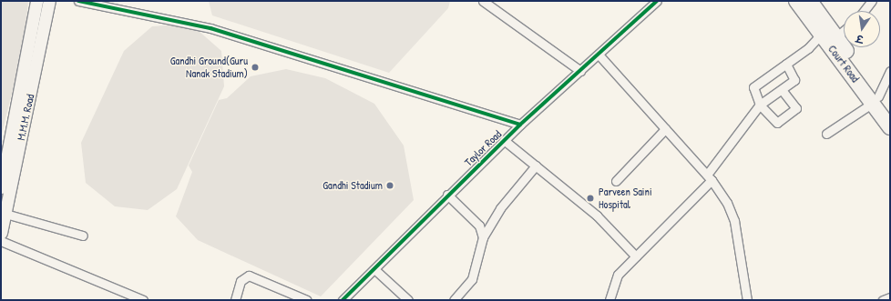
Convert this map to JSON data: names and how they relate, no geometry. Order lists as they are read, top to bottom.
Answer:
{
  "streets": {
    "highway": ["Court Road"],
    "main road": ["M.M.M. Road"],
    "street": ["Taylor Road"]
  },
  "places": ["Gandhi Ground(Guru Nanak Stadium)", "Gandhi Stadium", "Parveen Saini Hospital"],
  "north": "bottom"
}
